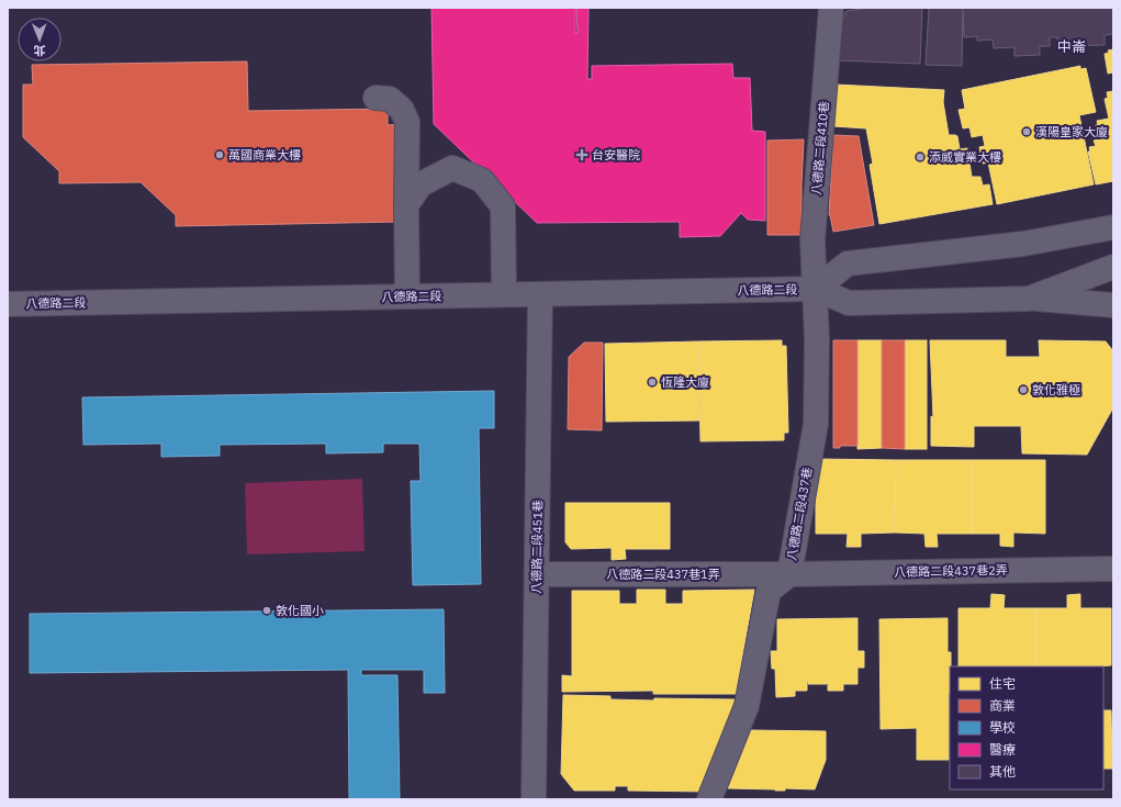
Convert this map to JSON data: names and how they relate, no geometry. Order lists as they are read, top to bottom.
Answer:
{
  "streets": {
    "street": [
      "八德路二段410巷",
      "八德路二段",
      "八德路二段437巷",
      "八德路二段451巷",
      "八德路二段437巷2弄",
      "八德路二段437巷1弄"
    ]
  },
  "crossings": [
    ["八德路二段410巷", "八德路二段"],
    ["八德路二段410巷", "八德路二段437巷"],
    ["八德路二段", "八德路二段437巷"],
    ["八德路二段", "八德路二段451巷"],
    ["八德路二段437巷", "八德路二段437巷2弄"],
    ["八德路二段437巷", "八德路二段437巷1弄"],
    ["八德路二段451巷", "八德路二段437巷1弄"],
    ["八德路二段437巷2弄", "八德路二段437巷1弄"]
  ],
  "districts": ["中崙"],
  "places": {
    "other": [
      "漢陽皇家大廈",
      "萬國商業大樓",
      "添威實業大樓",
      "恆隆大廈",
      "敦化雅極",
      "敦化國小"
    ],
    "health": ["台安醫院"]
  },
  "legend": [
    "住宅",
    "商業",
    "學校",
    "醫療",
    "其他"
  ],
  "north": "bottom"
}
